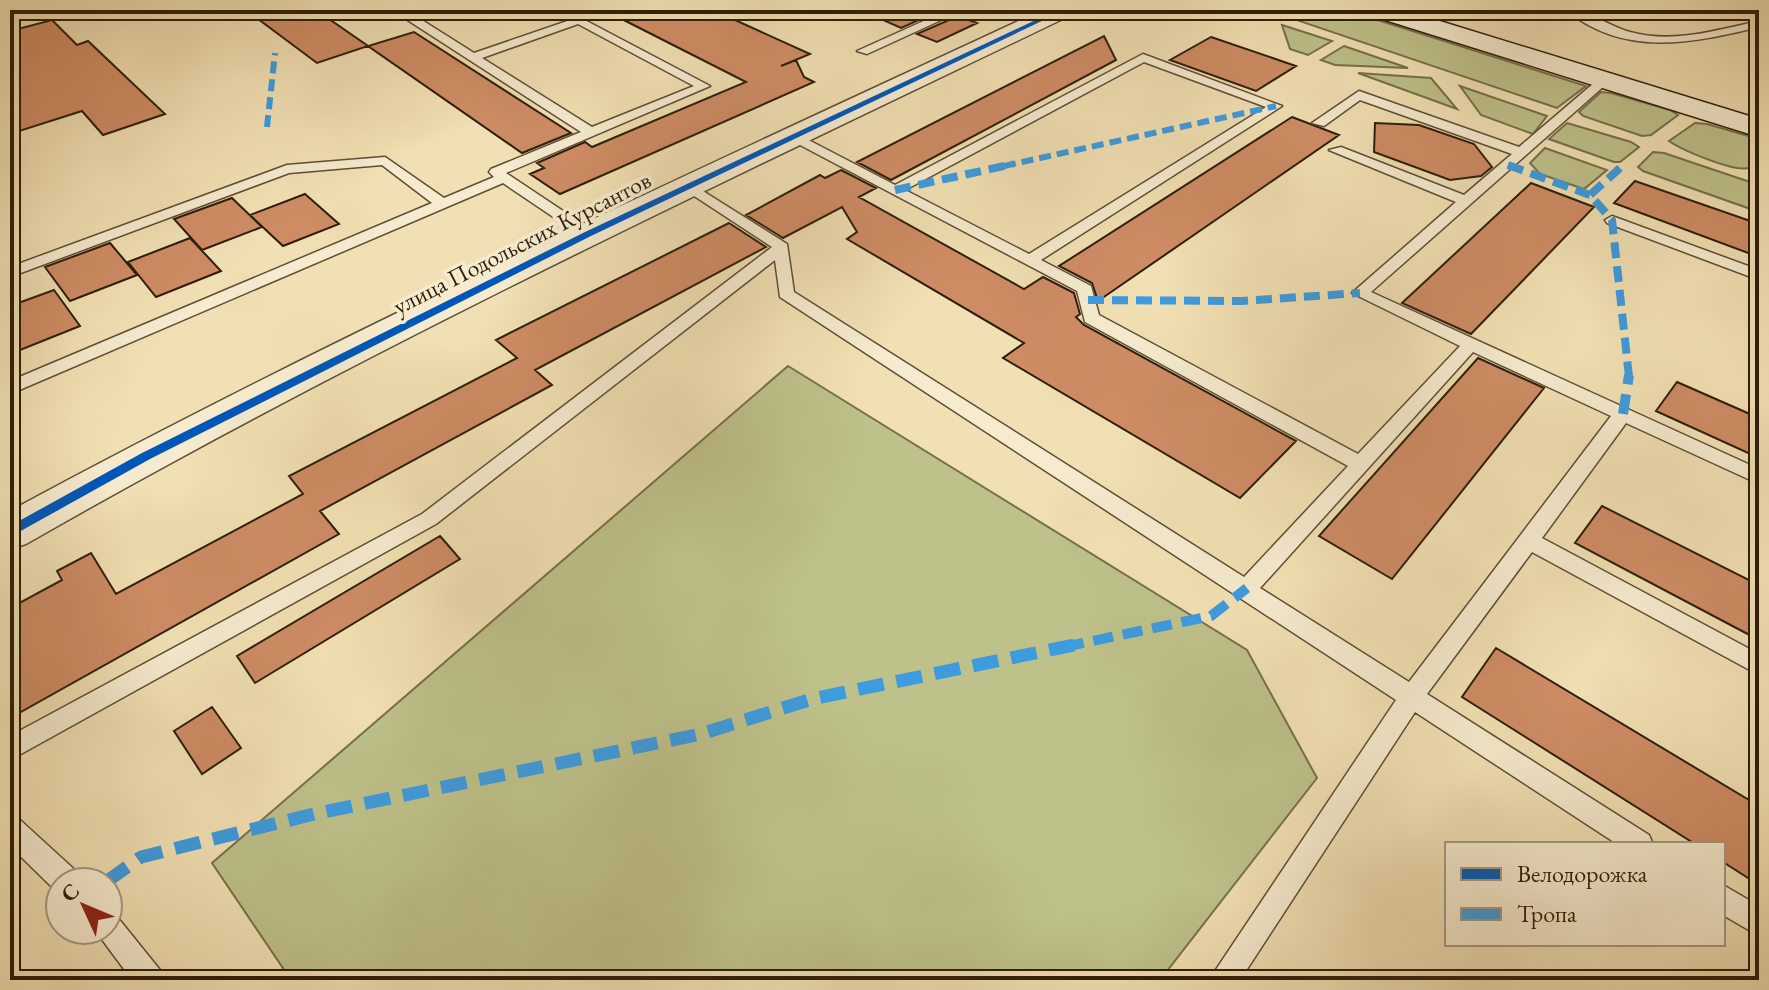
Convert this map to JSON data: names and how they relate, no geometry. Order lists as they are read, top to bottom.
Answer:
{
  "streets": {
    "street": ["улица Подольских Курсантов"]
  },
  "legend": ["Велодорожка", "Тропа"],
  "north": "top left"
}
